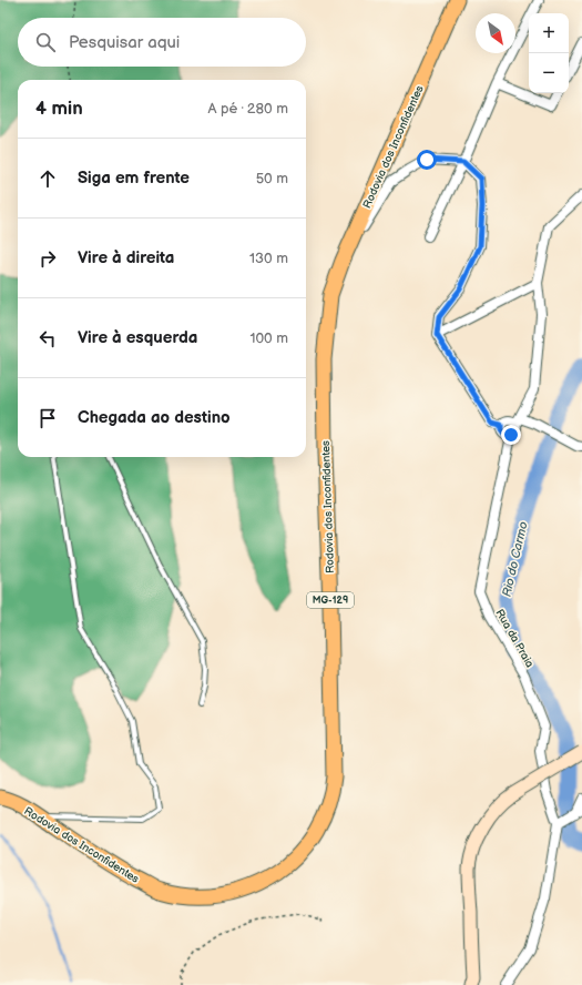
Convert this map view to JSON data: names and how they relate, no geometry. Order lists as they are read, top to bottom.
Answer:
{
  "streets": {
    "main road": ["Rodovia dos Inconfidentes", "MG-129"],
    "street": ["Rua da Praia"]
  },
  "water": ["Rio do Carmo"],
  "north": "bottom right",
  "page": {
    "map_buttons": ["+", "−"],
    "search": "Pesquisar aqui",
    "heading": ["4 min", "A pé · 280 m"],
    "list": [
      ["Siga em frente", "50 m"],
      ["Vire à direita", "130 m"],
      ["Vire à esquerda", "100 m"],
      "Chegada ao destino"
    ]
  }
}
